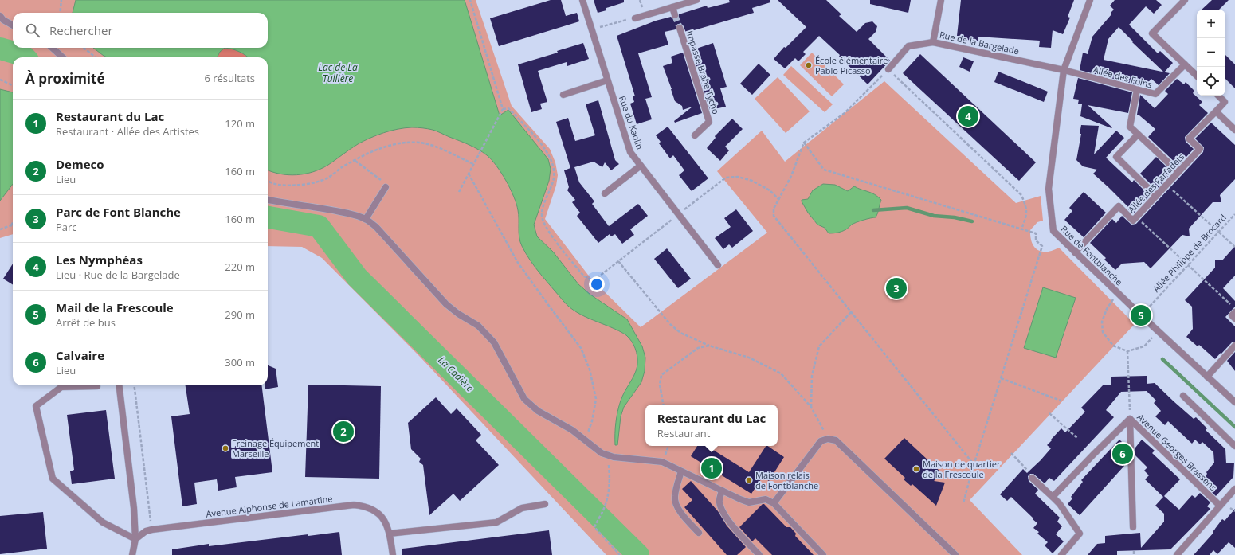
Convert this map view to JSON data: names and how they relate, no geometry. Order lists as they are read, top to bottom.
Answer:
{
  "streets": {
    "street": [
      "Rue de la Bargelade",
      "Impasse Brahe Tycho",
      "Allée des Foins",
      "Rue du Kaolin",
      "Allée des Farfadets",
      "Rue de Fontblanche",
      "Avenue Georges Brassens",
      "Avenue Alphonse de Lamartine"
    ],
    "path": ["Allée Philippe de Brocard"]
  },
  "crossings": [
    ["Rue de la Bargelade", "Allée des Foins"],
    ["Rue de la Bargelade", "Rue de Fontblanche"],
    ["Allée des Foins", "Rue de Fontblanche"],
    ["Allée des Farfadets", "Rue de Fontblanche"],
    ["Allée Philippe de Brocard", "Rue de Fontblanche"]
  ],
  "water": ["Lac de La Tuilière", "La Cadière"],
  "places": [
    "École élémentaire Pablo Picasso",
    "Freinage Équipement Marseille",
    "Maison de quartier de la Frescoule",
    "Maison relais de Fontblanche"
  ],
  "page": {
    "map_buttons": ["+", "−"],
    "search": "Rechercher",
    "heading": ["À proximité", "6 résultats"],
    "list": [
      {
        "mark": "1",
        "name": "Restaurant du Lac",
        "note": "Restaurant · Allée des Artistes",
        "value": "120 m"
      },
      {
        "mark": "2",
        "name": "Demeco",
        "note": "Lieu",
        "value": "160 m"
      },
      {
        "mark": "3",
        "name": "Parc de Font Blanche",
        "note": "Parc",
        "value": "160 m"
      },
      {
        "mark": "4",
        "name": "Les Nymphéas",
        "note": "Lieu · Rue de la Bargelade",
        "value": "220 m"
      },
      {
        "mark": "5",
        "name": "Mail de la Frescoule",
        "note": "Arrêt de bus",
        "value": "290 m"
      },
      {
        "mark": "6",
        "name": "Calvaire",
        "note": "Lieu",
        "value": "300 m"
      }
    ],
    "pins": [
      "4",
      "3",
      "5",
      "2",
      "6",
      "1"
    ],
    "popup": ["Restaurant du Lac", "Restaurant"]
  }
}
